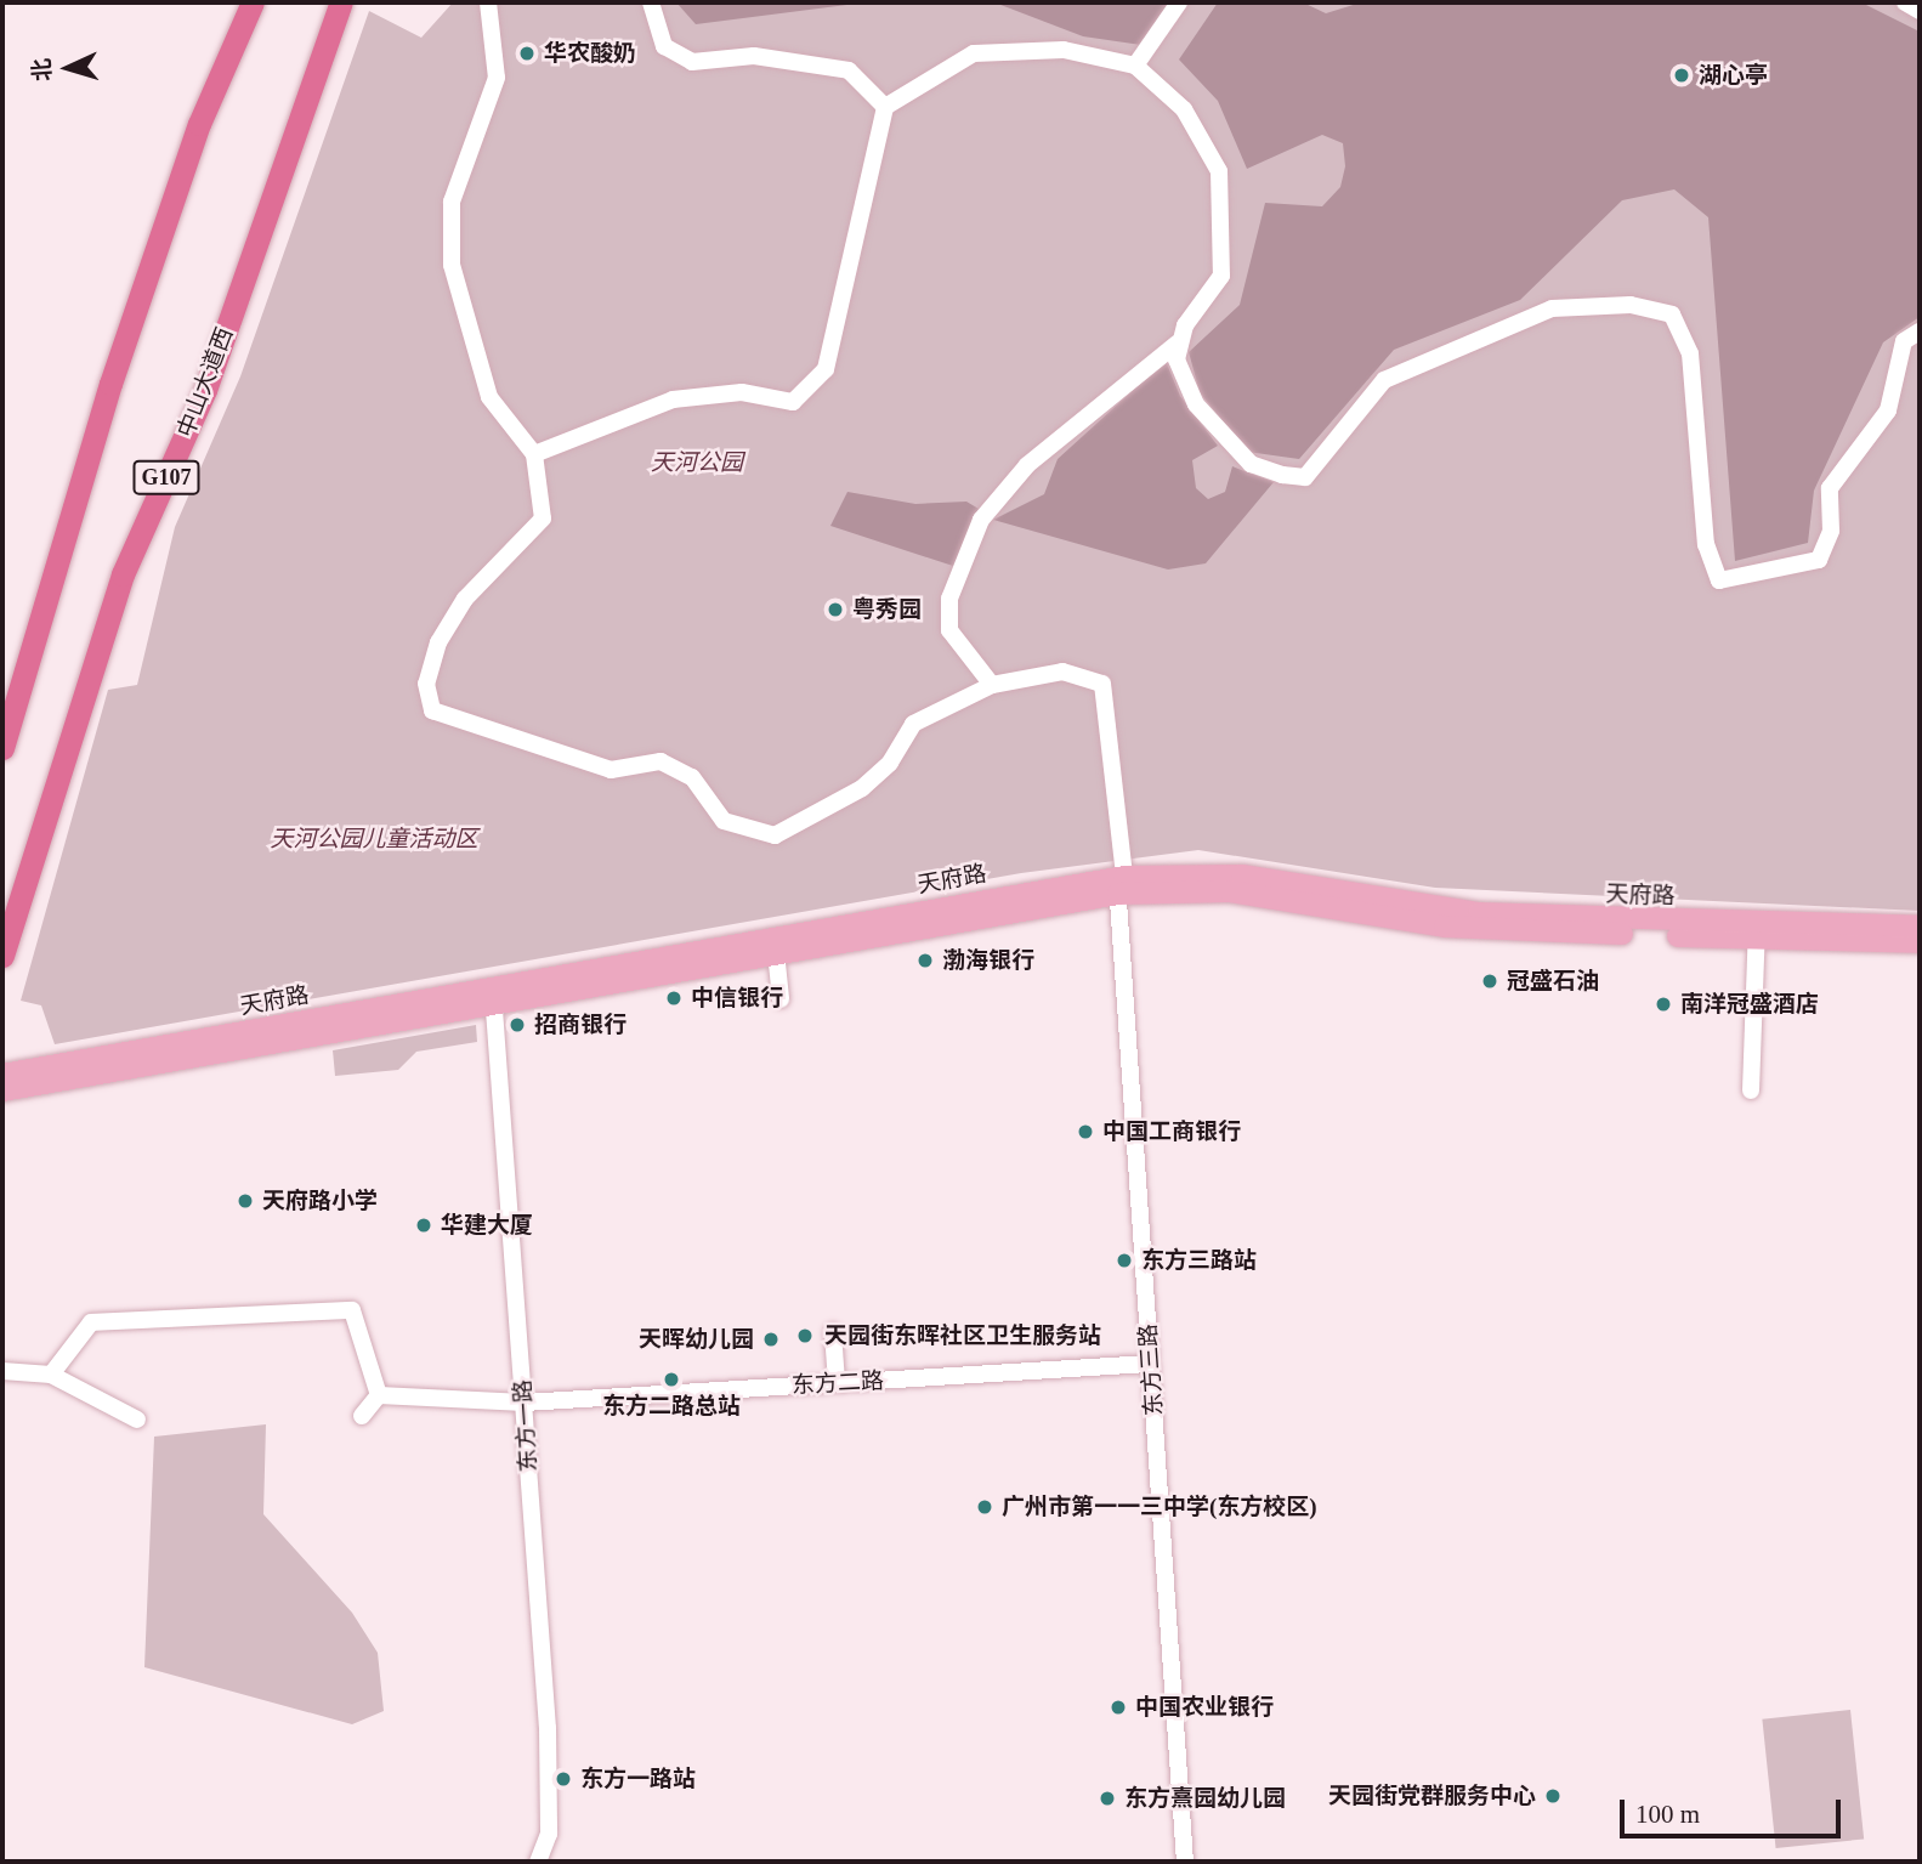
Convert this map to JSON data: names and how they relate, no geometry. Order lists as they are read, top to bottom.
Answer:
{
  "streets": {
    "highway": ["中山大道西", "G107"],
    "main road": ["天府路"],
    "street": ["东方三路", "东方二路", "东方一路"]
  },
  "crossings": [
    ["天府路", "东方三路"],
    ["天府路", "东方一路"],
    ["东方三路", "东方二路"],
    ["东方二路", "东方一路"]
  ],
  "parks": ["天河公园", "天河公园儿童活动区"],
  "places": [
    "华农酸奶",
    "湖心亭",
    "粤秀园",
    "渤海银行",
    "冠盛石油",
    "中信银行",
    "南洋冠盛酒店",
    "招商银行",
    "中国工商银行",
    "天府路小学",
    "华建大厦",
    "东方三路站",
    "天园街东晖社区卫生服务站",
    "天晖幼儿园",
    "东方二路总站",
    "广州市第一一三中学(东方校区)",
    "中国农业银行",
    "东方一路站",
    "天园街党群服务中心",
    "东方熹园幼儿园"
  ],
  "scale_bar": "100 m",
  "north": "left"
}
